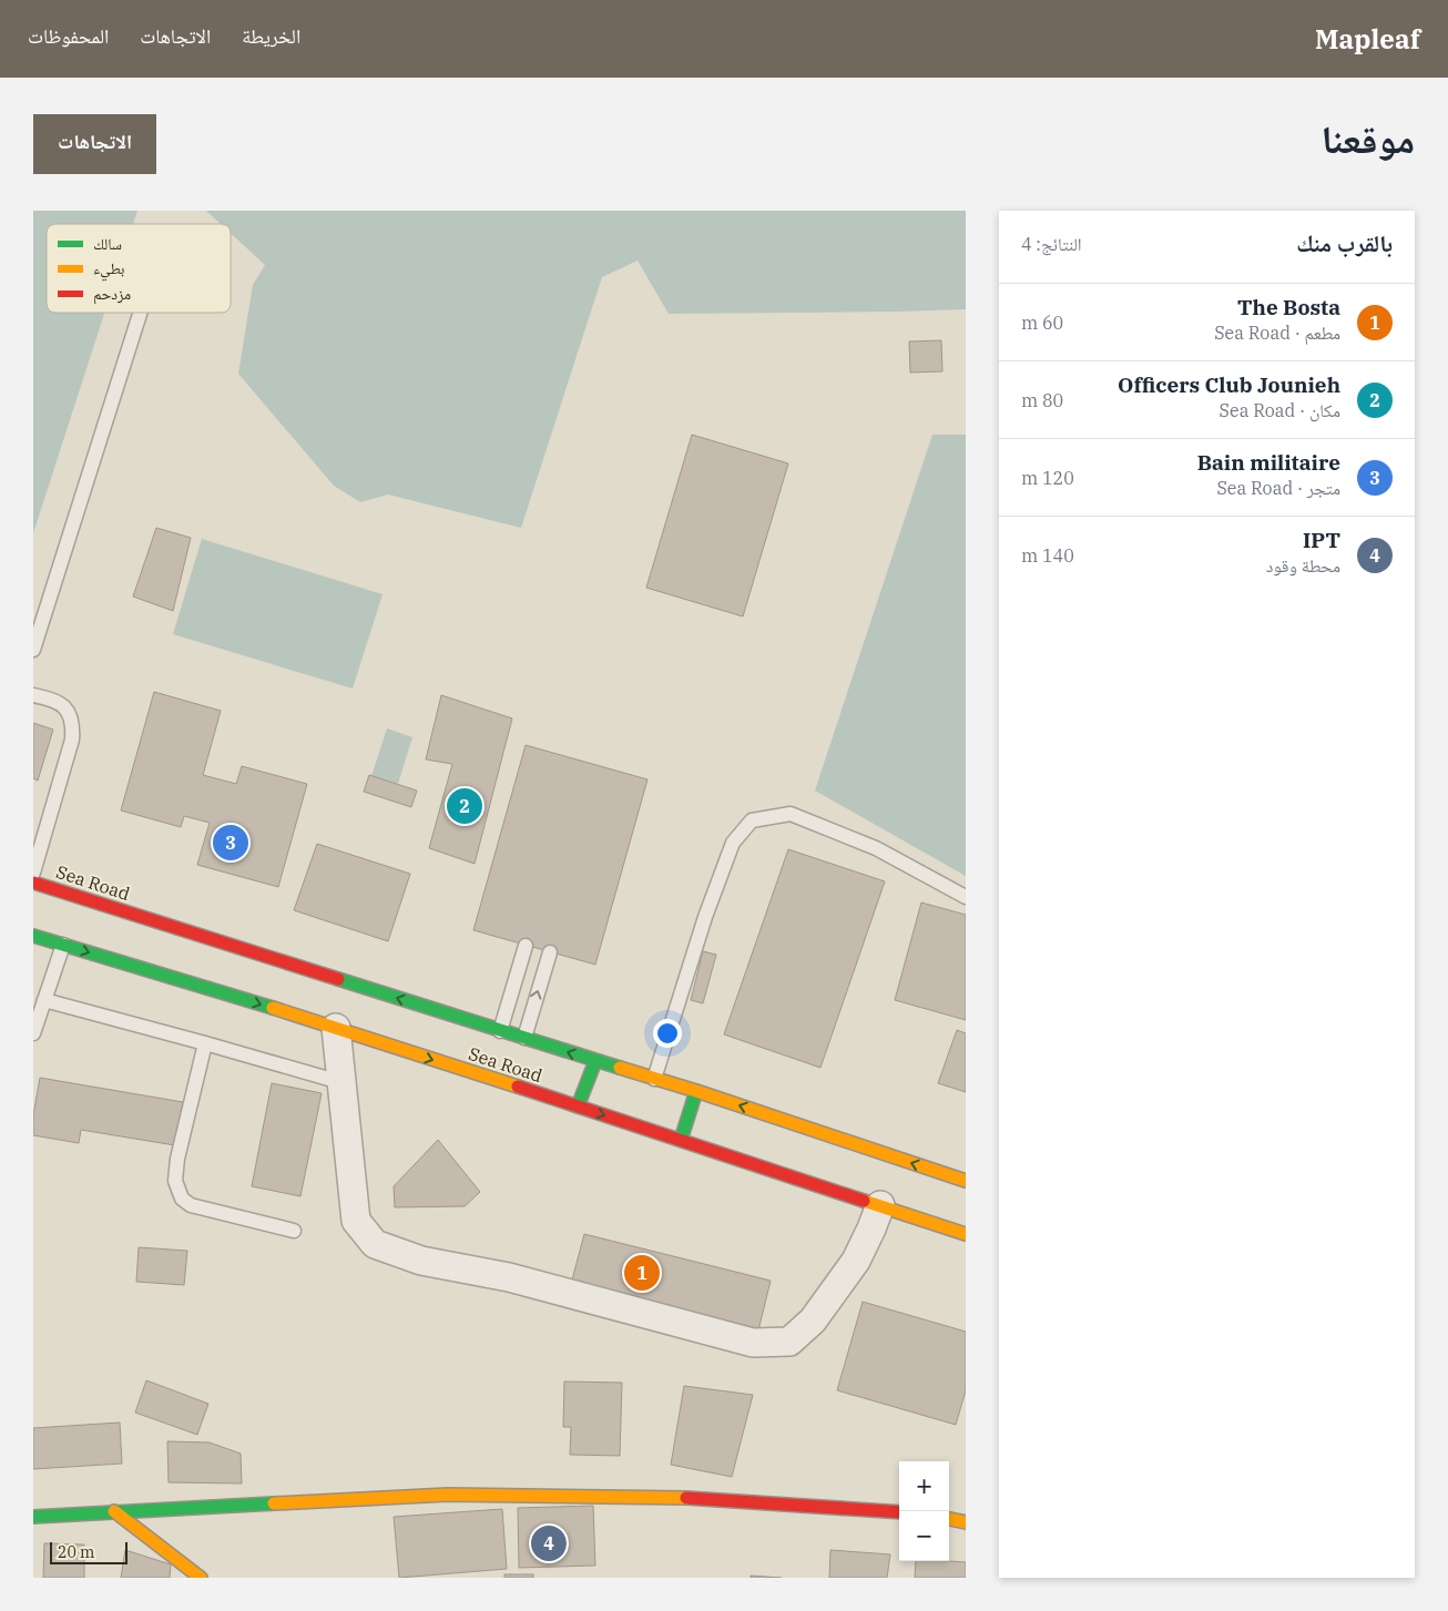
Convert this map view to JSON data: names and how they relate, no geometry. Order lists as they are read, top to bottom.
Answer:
{
  "streets": {
    "main road": ["Sea Road"]
  },
  "legend": ["سالك", "بطيء", "مزدحم"],
  "scale_bar": "20 m",
  "page": {
    "header": "Mapleaf",
    "nav": ["الخريطة", "الاتجاهات", "المحفوظات"],
    "title": "موقعنا",
    "buttons": "الاتجاهات",
    "heading": ["بالقرب منك", "النتائج: 4"],
    "list": [
      {
        "mark": "1",
        "name": "The Bosta",
        "note": "مطعم · Sea Road",
        "value": "60 m"
      },
      {
        "mark": "2",
        "name": "Officers Club Jounieh",
        "note": "مكان · Sea Road",
        "value": "80 m"
      },
      {
        "mark": "3",
        "name": "Bain militaire",
        "note": "متجر · Sea Road",
        "value": "120 m"
      },
      {
        "mark": "4",
        "name": "IPT",
        "note": "محطة وقود",
        "value": "140 m"
      }
    ],
    "pins": [
      "2",
      "3",
      "1",
      "4"
    ],
    "map_buttons": ["+", "−"],
    "scale": "20 m"
  }
}
